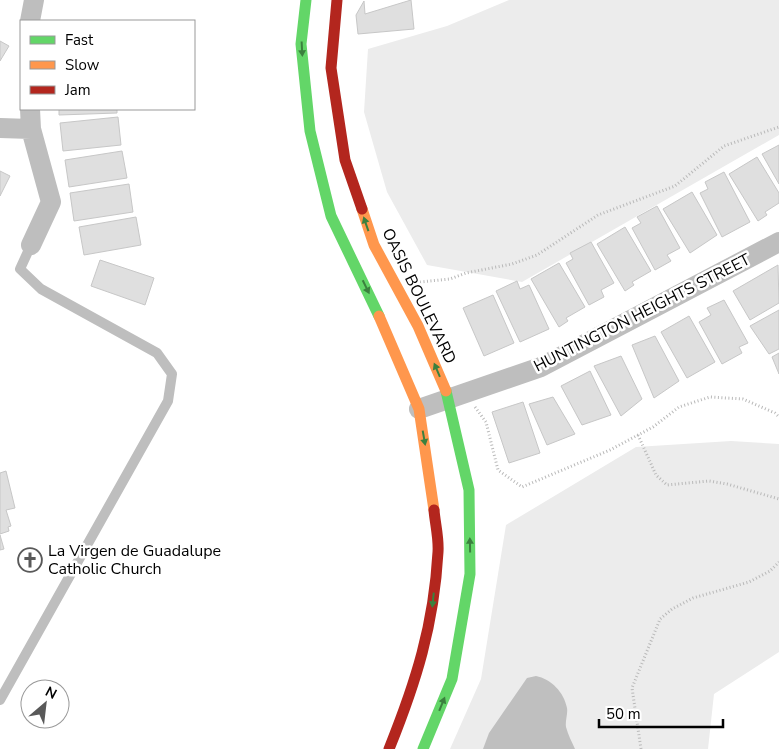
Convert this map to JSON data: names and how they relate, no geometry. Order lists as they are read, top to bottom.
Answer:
{
  "streets": {
    "street": ["OASIS BOULEVARD", "HUNTINGTON HEIGHTS STREET"]
  },
  "crossings": [
    ["OASIS BOULEVARD", "HUNTINGTON HEIGHTS STREET"]
  ],
  "places": {
    "church": ["La Virgen de Guadalupe Catholic Church"]
  },
  "legend": ["Fast", "Slow", "Jam"],
  "scale_bar": "50 m",
  "north": "top right"
}
